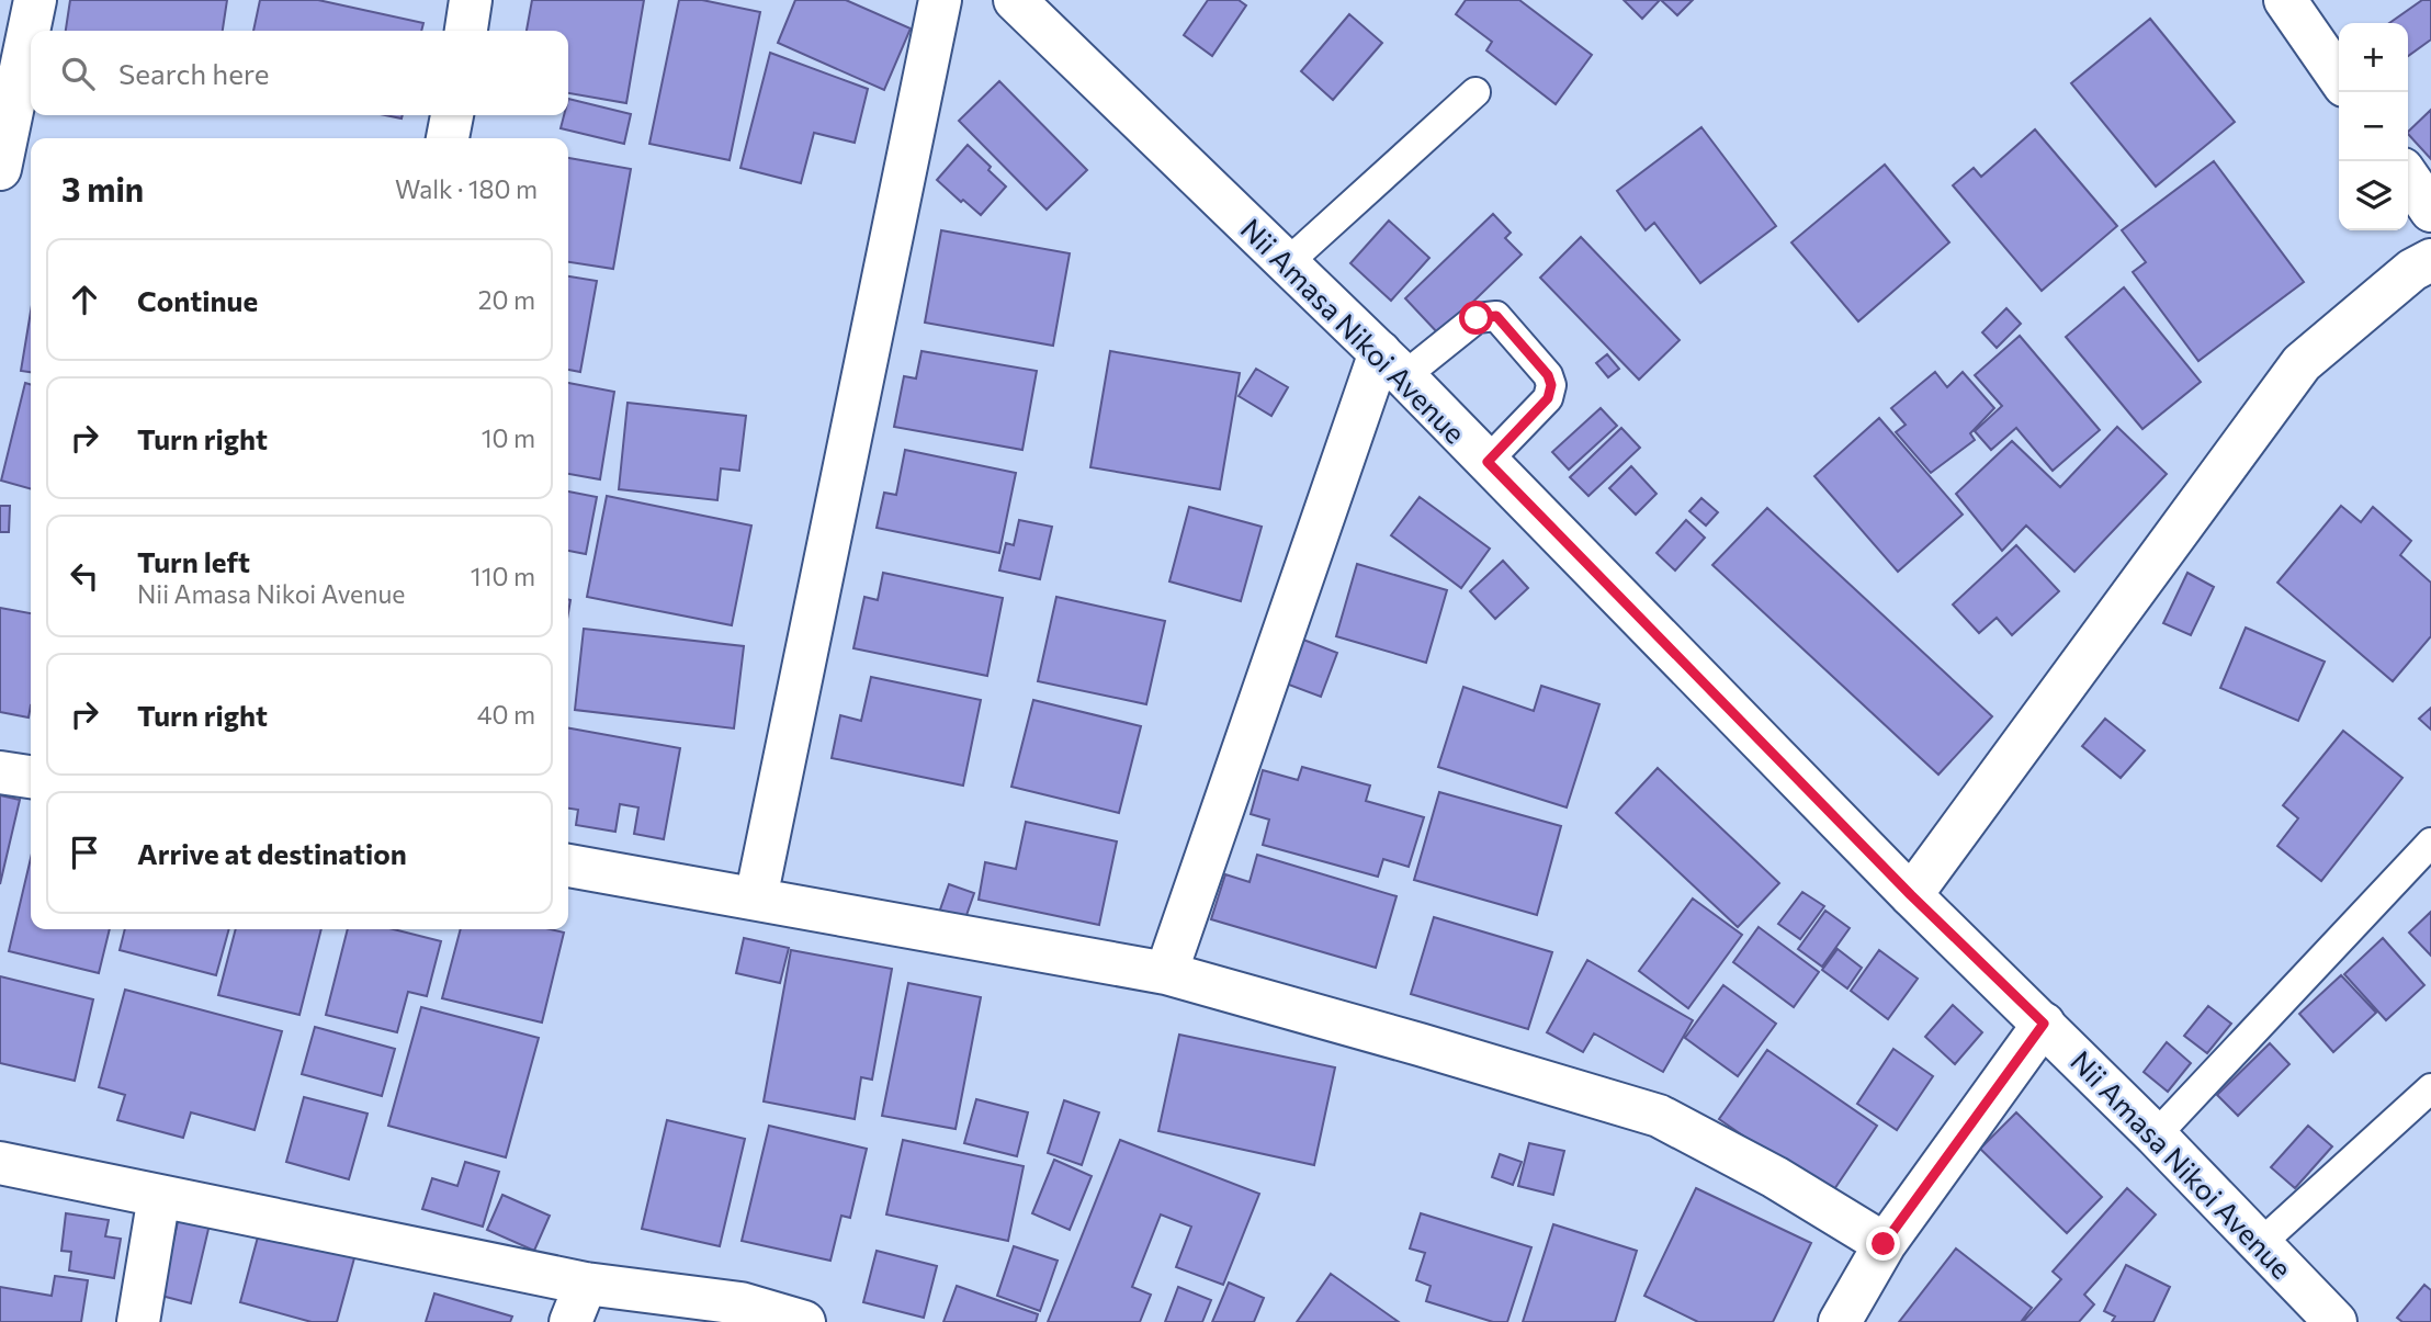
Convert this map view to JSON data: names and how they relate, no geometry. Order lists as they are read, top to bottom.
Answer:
{
  "streets": {
    "street": ["Nii Amasa Nikoi Avenue"]
  },
  "page": {
    "map_buttons": ["+", "−"],
    "search": "Search here",
    "heading": ["3 min", "Walk · 180 m"],
    "list": [
      ["Continue", "20 m"],
      ["Turn right", "10 m"],
      ["Turn left", "Nii Amasa Nikoi Avenue", "110 m"],
      ["Turn right", "40 m"],
      "Arrive at destination"
    ]
  }
}
